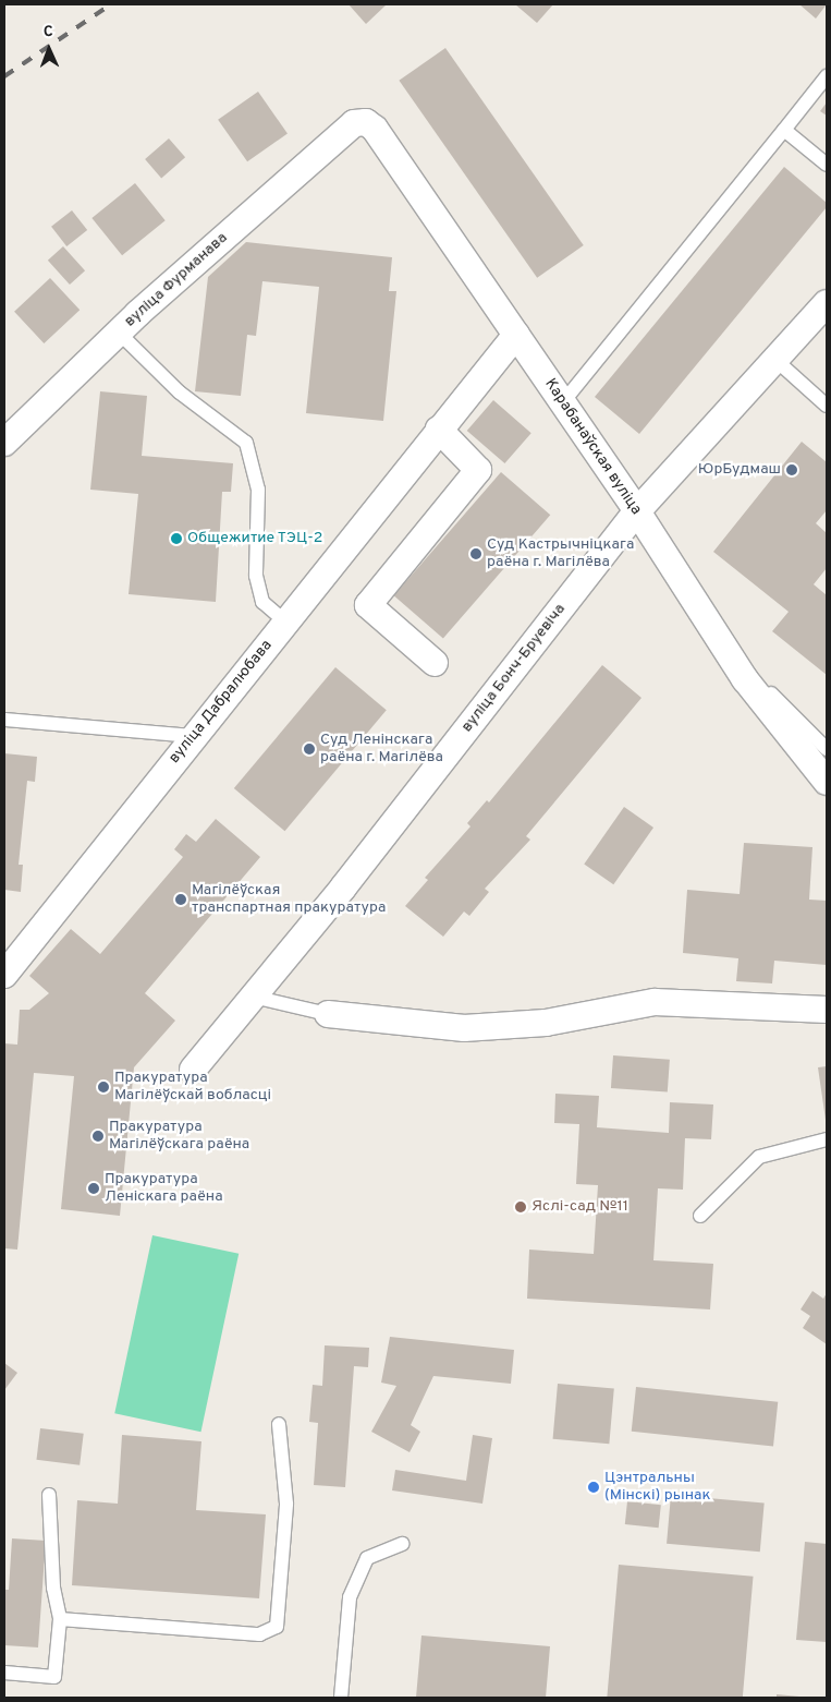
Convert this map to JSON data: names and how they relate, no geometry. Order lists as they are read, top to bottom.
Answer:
{
  "streets": {
    "street": [
      "вуліца Фурманава",
      "Карабанаўская вуліца",
      "вуліца Бонч-Бруевіча",
      "вуліца Дабралюбава"
    ]
  },
  "crossings": [
    ["вуліца Фурманава", "Карабанаўская вуліца"],
    ["Карабанаўская вуліца", "вуліца Бонч-Бруевіча"],
    ["Карабанаўская вуліца", "вуліца Дабралюбава"]
  ],
  "places": [
    "ЮрБудмаш",
    "Общежитие ТЭЦ-2",
    "Суд Кастрычніцкага раёна г. Магілёва",
    "Суд Ленінскага раёна г. Магілёва",
    "Магілёўская транспартная пракуратура",
    "Пракуратура Магілёўскай вобласці",
    "Пракуратура Магілёўскага раёна",
    "Пракуратура Леніскага раёна",
    "Яслі-сад №11",
    "Цэнтральны (Мінскі) рынак"
  ],
  "north": "top"
}
